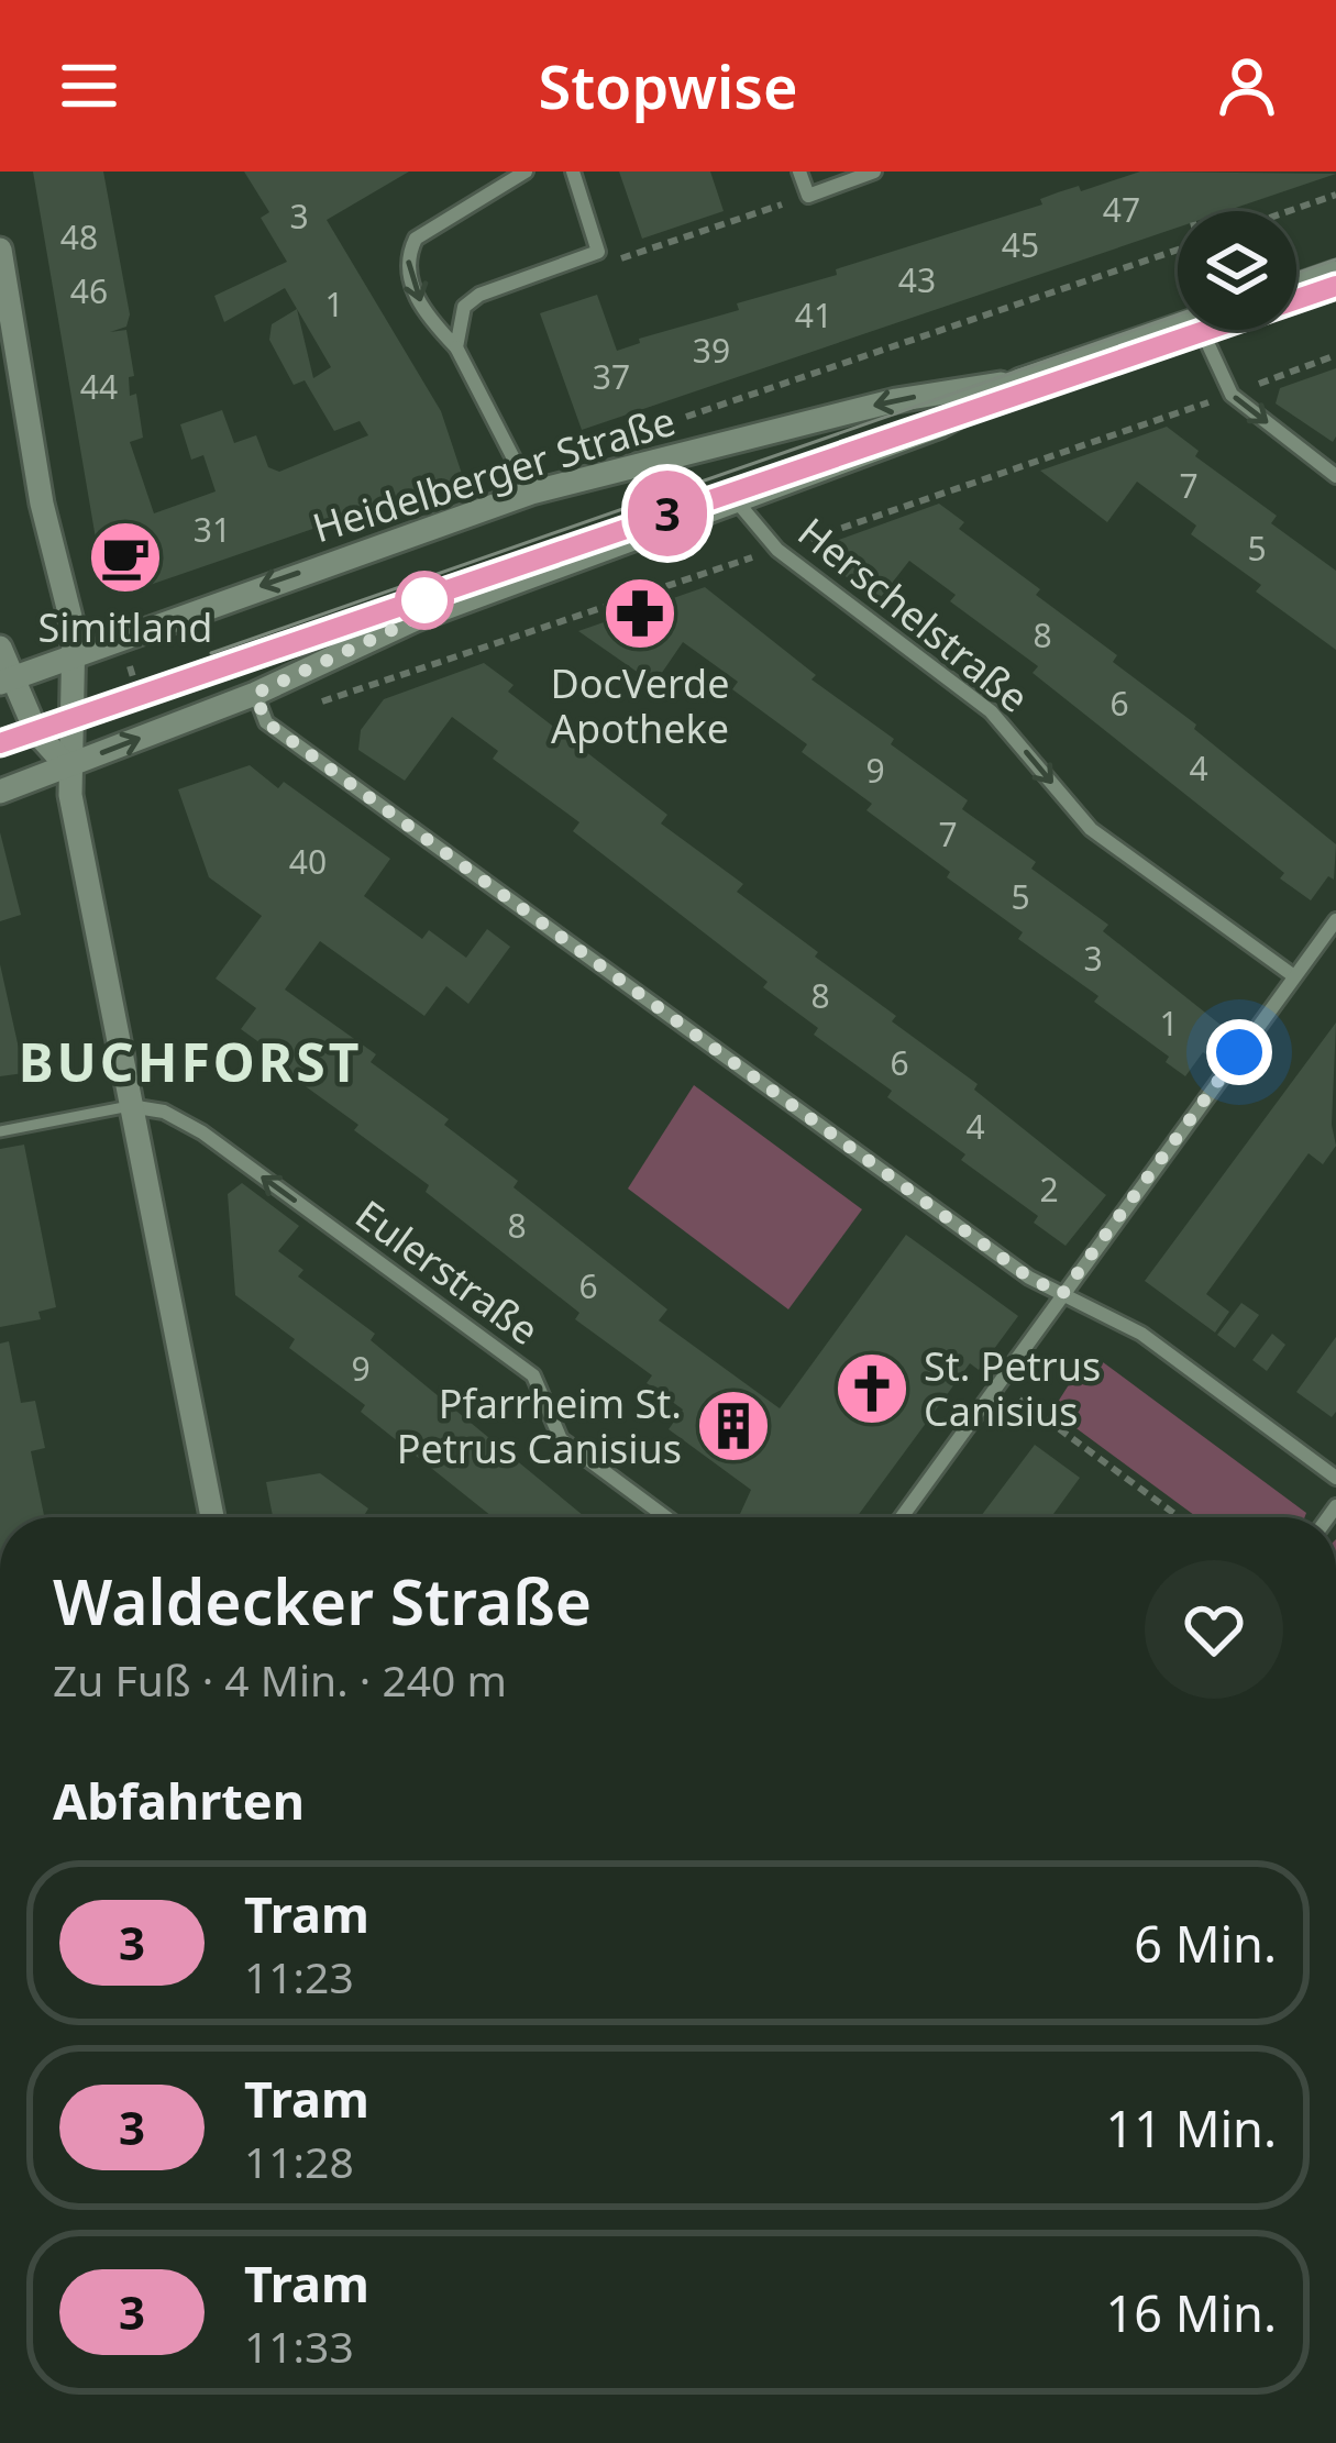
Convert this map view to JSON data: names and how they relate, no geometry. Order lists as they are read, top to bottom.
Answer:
{
  "streets": {
    "street": ["Heidelberger Straße", "Herschelstraße", "Eulerstraße"]
  },
  "crossings": [
    ["Heidelberger Straße", "Herschelstraße"]
  ],
  "one_way": ["Herschelstraße", "Eulerstraße"],
  "districts": ["BUCHFORST"],
  "places": {
    "cafe": ["Simitland"],
    "pharmacy": ["DocVerde Apotheke"],
    "church": ["St. Petrus Canisius"],
    "building": ["Pfarrheim St. Petrus Canisius"]
  },
  "lines": ["tram line 3"],
  "house_numbers": [
    "47",
    "3",
    "48",
    "45",
    "43",
    "46",
    "1",
    "41",
    "39",
    "37",
    "44",
    "7",
    "31",
    "5",
    "8",
    "6",
    "4",
    "9",
    "7",
    "40",
    "5",
    "3",
    "8",
    "1",
    "6",
    "4",
    "2",
    "8",
    "6",
    "9"
  ],
  "page": {
    "header": "Stopwise",
    "on_map": "3",
    "heading": [
      ["Waldecker Straße", "Zu Fuß · 4 Min. · 240 m"],
      "Abfahrten"
    ],
    "list": [
      {
        "mark": "3",
        "name": "Tram",
        "note": "11:23",
        "value": "6 Min."
      },
      {
        "mark": "3",
        "name": "Tram",
        "note": "11:28",
        "value": "11 Min."
      },
      {
        "mark": "3",
        "name": "Tram",
        "note": "11:33",
        "value": "16 Min."
      }
    ]
  }
}
